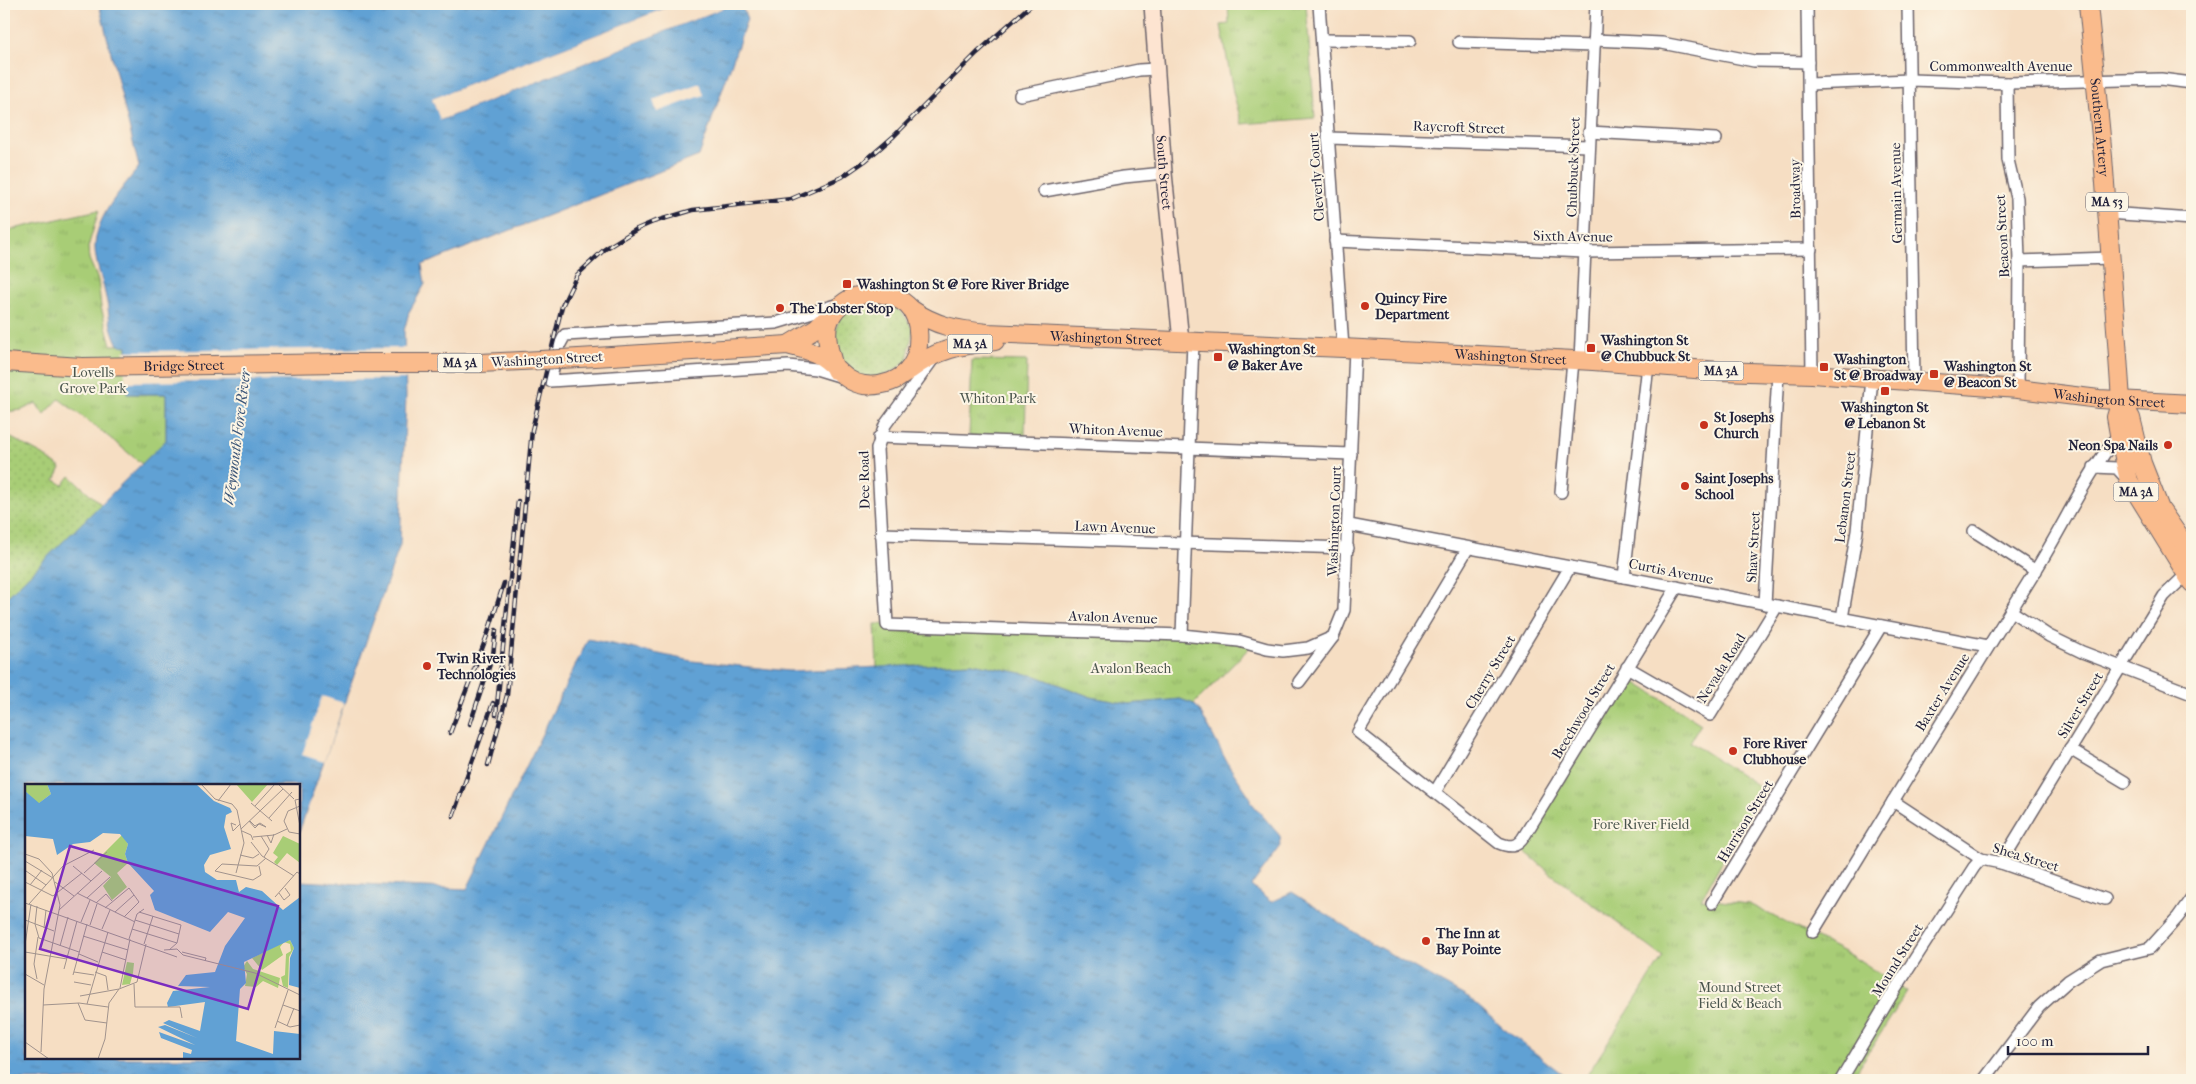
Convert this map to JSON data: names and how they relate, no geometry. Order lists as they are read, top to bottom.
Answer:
{
  "streets": {
    "main road": [
      "Southern Artery",
      "South Street",
      "MA 53",
      "Washington Street",
      "MA 3A",
      "Bridge Street"
    ],
    "street": [
      "Commonwealth Avenue",
      "Raycroft Street",
      "Chubbuck Street",
      "Cleverly Court",
      "Broadway",
      "Germain Avenue",
      "Sixth Avenue",
      "Beacon Street",
      "Whiton Avenue",
      "Dee Road",
      "Lebanon Street",
      "Washington Court",
      "Lawn Avenue",
      "Shaw Street",
      "Curtis Avenue",
      "Avalon Avenue",
      "Nevada Road",
      "Cherry Street",
      "Baxter Avenue",
      "Silver Street",
      "Beechwood Street",
      "Harrison Street",
      "Shea Street",
      "Mound Street"
    ]
  },
  "crossings": [
    ["Commonwealth Avenue", "Southern Artery"],
    ["Commonwealth Avenue", "Broadway"],
    ["Commonwealth Avenue", "Germain Avenue"],
    ["Commonwealth Avenue", "Beacon Street"],
    ["Raycroft Street", "Chubbuck Street"],
    ["Raycroft Street", "Cleverly Court"],
    ["Southern Artery", "Washington Street"],
    ["Southern Artery", "Baxter Avenue"],
    ["Southern Artery", "Silver Street"],
    ["Chubbuck Street", "Sixth Avenue"],
    ["Chubbuck Street", "Washington Street"],
    ["South Street", "Washington Street"],
    ["Cleverly Court", "Sixth Avenue"],
    ["Cleverly Court", "Washington Street"],
    ["Cleverly Court", "Washington Court"],
    ["Broadway", "Sixth Avenue"],
    ["Broadway", "Washington Street"],
    ["Germain Avenue", "Washington Street"],
    ["Beacon Street", "Washington Street"],
    ["Washington Street", "MA 3A"],
    ["Washington Street", "Bridge Street"],
    ["Washington Street", "Dee Road"],
    ["Washington Street", "Lebanon Street"],
    ["Washington Street", "Washington Court"],
    ["Washington Street", "Shaw Street"],
    ["Whiton Avenue", "Dee Road"],
    ["Whiton Avenue", "Washington Court"],
    ["Dee Road", "Lawn Avenue"],
    ["Dee Road", "Avalon Avenue"],
    ["Lebanon Street", "Curtis Avenue"],
    ["Washington Court", "Lawn Avenue"],
    ["Washington Court", "Curtis Avenue"],
    ["Washington Court", "Avalon Avenue"],
    ["Shaw Street", "Curtis Avenue"],
    ["Curtis Avenue", "Nevada Road"],
    ["Curtis Avenue", "Cherry Street"],
    ["Curtis Avenue", "Baxter Avenue"],
    ["Curtis Avenue", "Beechwood Street"],
    ["Curtis Avenue", "Harrison Street"],
    ["Nevada Road", "Beechwood Street"],
    ["Cherry Street", "Beechwood Street"],
    ["Baxter Avenue", "Shea Street"],
    ["Silver Street", "Shea Street"],
    ["Shea Street", "Mound Street"]
  ],
  "water": ["Weymouth Fore River"],
  "parks": [
    "Lovells Grove Park",
    "Whiton Park",
    "Avalon Beach",
    "Fore River Field",
    "Mound Street Field & Beach"
  ],
  "places": {
    "transit": [
      "Washington St @ Fore River Bridge",
      "Washington St @ Chubbuck St",
      "Washington St @ Baker Ave",
      "Washington St @ Broadway",
      "Washington St @ Beacon St",
      "Washington St @ Lebanon St"
    ],
    "other": [
      "Quincy Fire Department",
      "The Lobster Stop",
      "St Josephs Church",
      "Neon Spa Nails",
      "Saint Josephs School",
      "Twin River Technologies",
      "Fore River Clubhouse",
      "The Inn at Bay Pointe"
    ]
  },
  "scale_bar": "100 m"
}
